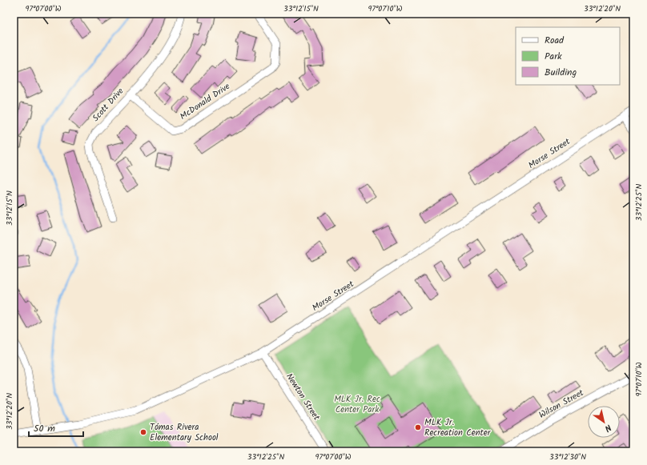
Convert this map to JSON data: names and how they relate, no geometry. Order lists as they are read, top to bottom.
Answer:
{
  "streets": {
    "street": [
      "McDonald Drive",
      "Scott Drive",
      "Morse Street",
      "Newton Street",
      "Wilson Street"
    ]
  },
  "crossings": [
    ["McDonald Drive", "Scott Drive"],
    ["Morse Street", "Newton Street"]
  ],
  "parks": ["MLK Jr. Rec Center Park"],
  "places": ["MLK Jr. Recreation Center", "Tómas Rivera Elementary School"],
  "legend": ["Road", "Park", "Building"],
  "scale_bar": "50 m",
  "north": "bottom right",
  "coordinates": [
    "97°07'00\"W",
    "33°12'15\"N",
    "97°07'10\"W",
    "33°12'20\"N",
    "33°12'25\"N",
    "33°12'30\"N"
  ]
}
